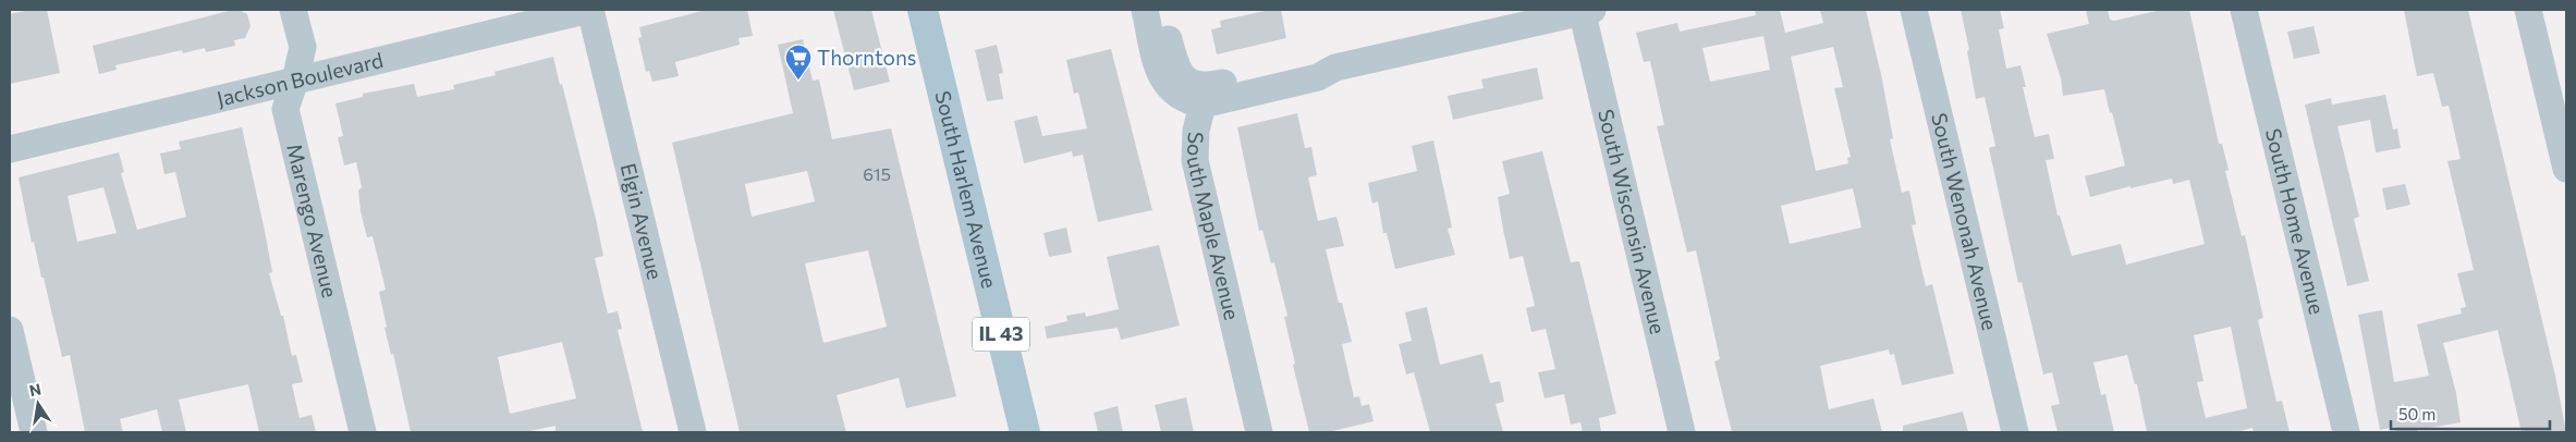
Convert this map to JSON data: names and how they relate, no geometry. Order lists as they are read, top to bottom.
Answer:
{
  "streets": {
    "main road": ["South Harlem Avenue", "IL 43"],
    "street": [
      "Jackson Boulevard",
      "Marengo Avenue",
      "Elgin Avenue",
      "South Wisconsin Avenue",
      "South Wenonah Avenue",
      "South Home Avenue",
      "South Maple Avenue"
    ]
  },
  "crossings": [
    ["Jackson Boulevard", "Marengo Avenue"],
    ["Jackson Boulevard", "Elgin Avenue"]
  ],
  "places": {
    "supermarket": ["Thorntons"]
  },
  "house_numbers": ["615"],
  "scale_bar": "50 m",
  "north": "top"
}
